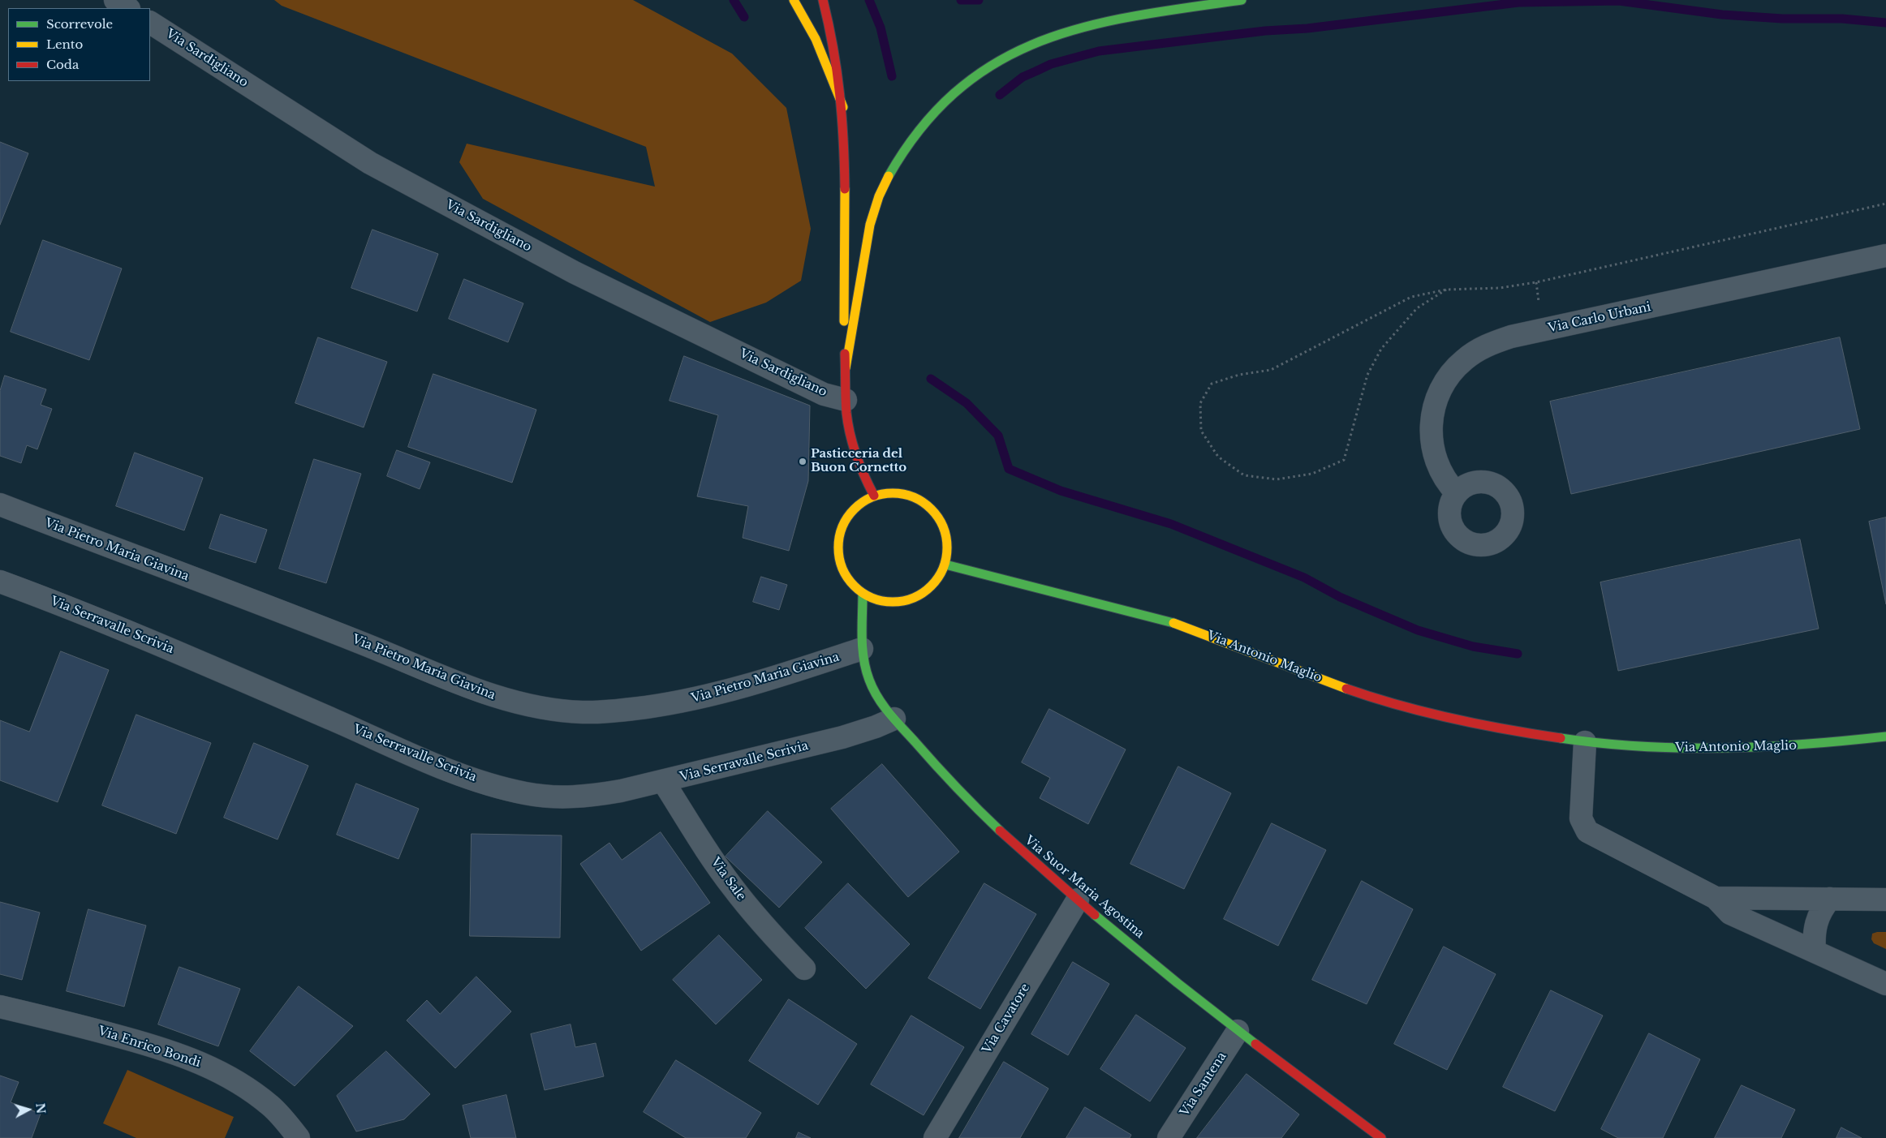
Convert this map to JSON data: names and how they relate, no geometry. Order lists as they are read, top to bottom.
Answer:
{
  "streets": {
    "main road": ["Via Antonio Maglio", "Via Suor Maria Agostina"],
    "street": [
      "Via Sardigliano",
      "Via Carlo Urbani",
      "Via Pietro Maria Giavina",
      "Via Serravalle Scrivia",
      "Via Sale",
      "Via Cavatore",
      "Via Enrico Bondi",
      "Via Santena"
    ]
  },
  "crossings": [
    ["Via Pietro Maria Giavina", "Via Suor Maria Agostina"],
    ["Via Serravalle Scrivia", "Via Sale"],
    ["Via Serravalle Scrivia", "Via Suor Maria Agostina"],
    ["Via Antonio Maglio", "Via Suor Maria Agostina"],
    ["Via Suor Maria Agostina", "Via Cavatore"],
    ["Via Suor Maria Agostina", "Via Santena"]
  ],
  "places": ["Pasticceria del Buon Cornetto"],
  "legend": ["Scorrevole", "Lento", "Coda"],
  "north": "right"
}
